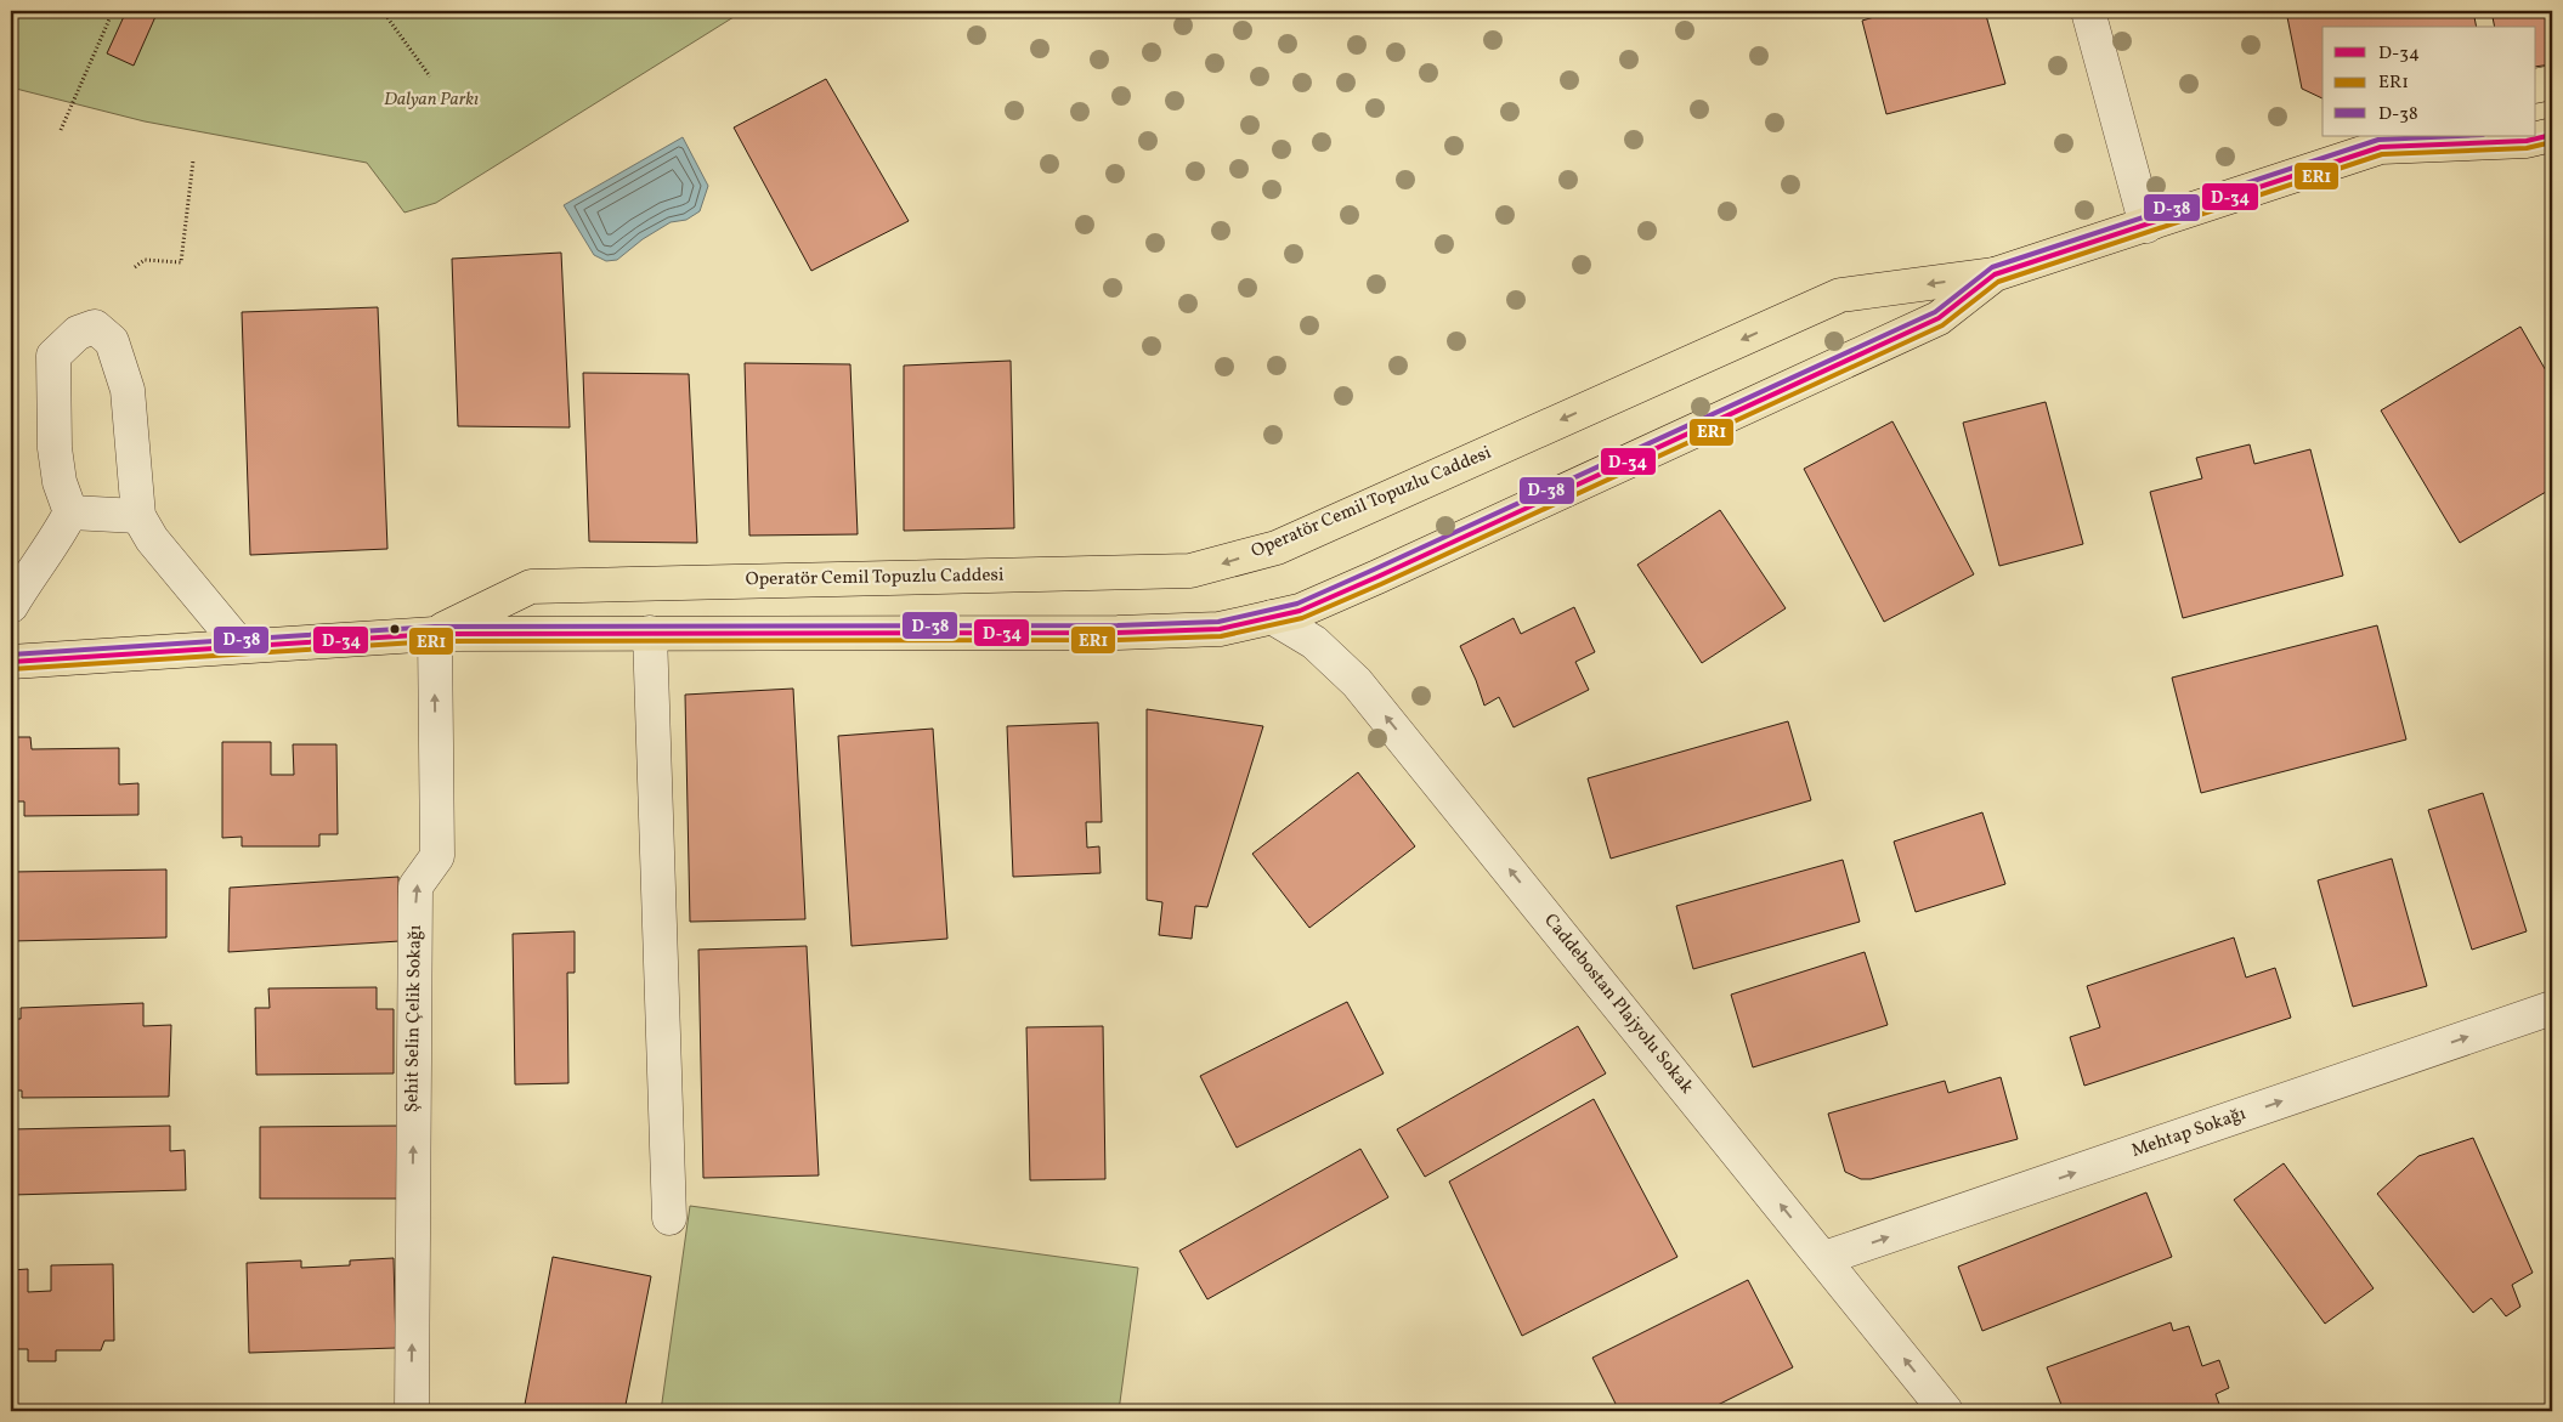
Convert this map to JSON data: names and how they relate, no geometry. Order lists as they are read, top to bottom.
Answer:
{
  "streets": {
    "main road": ["Operatör Cemil Topuzlu Caddesi"],
    "street": ["Caddebostan Plajyolu Sokak", "Şehit Selin Çelik Sokağı", "Mehtap Sokağı"]
  },
  "crossings": [
    ["Operatör Cemil Topuzlu Caddesi", "Caddebostan Plajyolu Sokak"],
    ["Operatör Cemil Topuzlu Caddesi", "Şehit Selin Çelik Sokağı"],
    ["Caddebostan Plajyolu Sokak", "Mehtap Sokağı"]
  ],
  "one_way": ["Caddebostan Plajyolu Sokak", "Mehtap Sokağı"],
  "parks": ["Dalyan Parkı"],
  "lines": ["transit line D-34", "transit line D-38", "transit line ER1"],
  "legend": ["D-34", "ER1", "D-38"]
}
